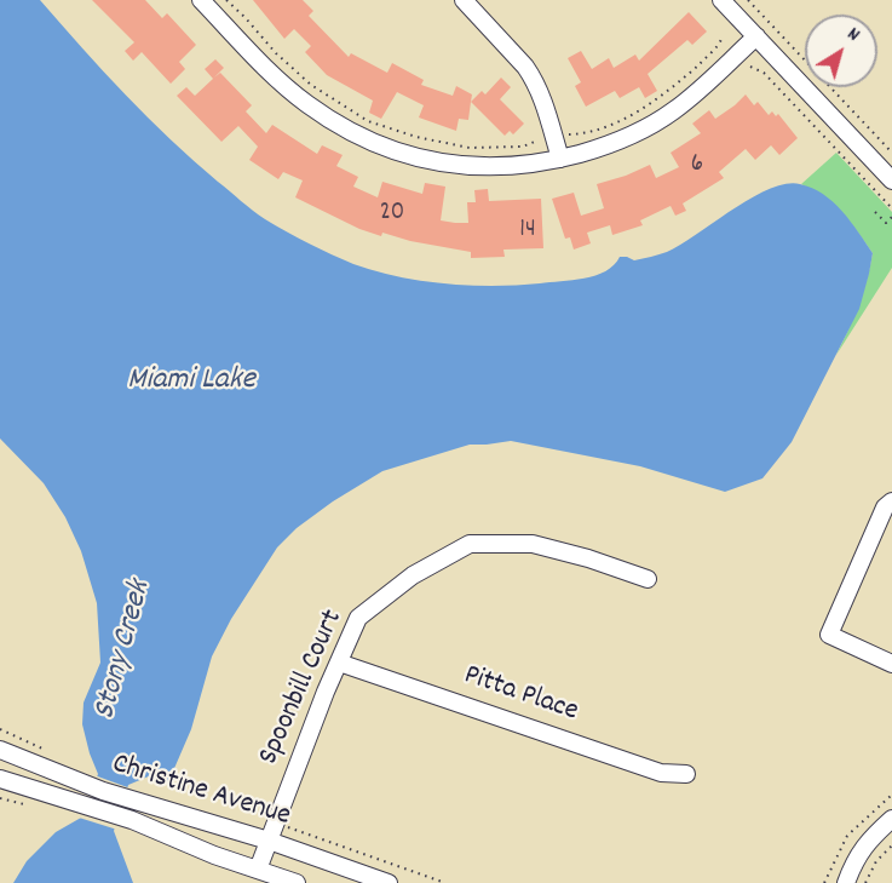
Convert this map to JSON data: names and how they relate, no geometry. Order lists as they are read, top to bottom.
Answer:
{
  "streets": {
    "street": ["Spoonbill Court", "Pitta Place", "Christine Avenue"]
  },
  "crossings": [
    ["Spoonbill Court", "Pitta Place"],
    ["Spoonbill Court", "Christine Avenue"]
  ],
  "water": ["Miami Lake", "Stony Creek"],
  "house_numbers": ["6", "20", "14"],
  "north": "top right"
}
